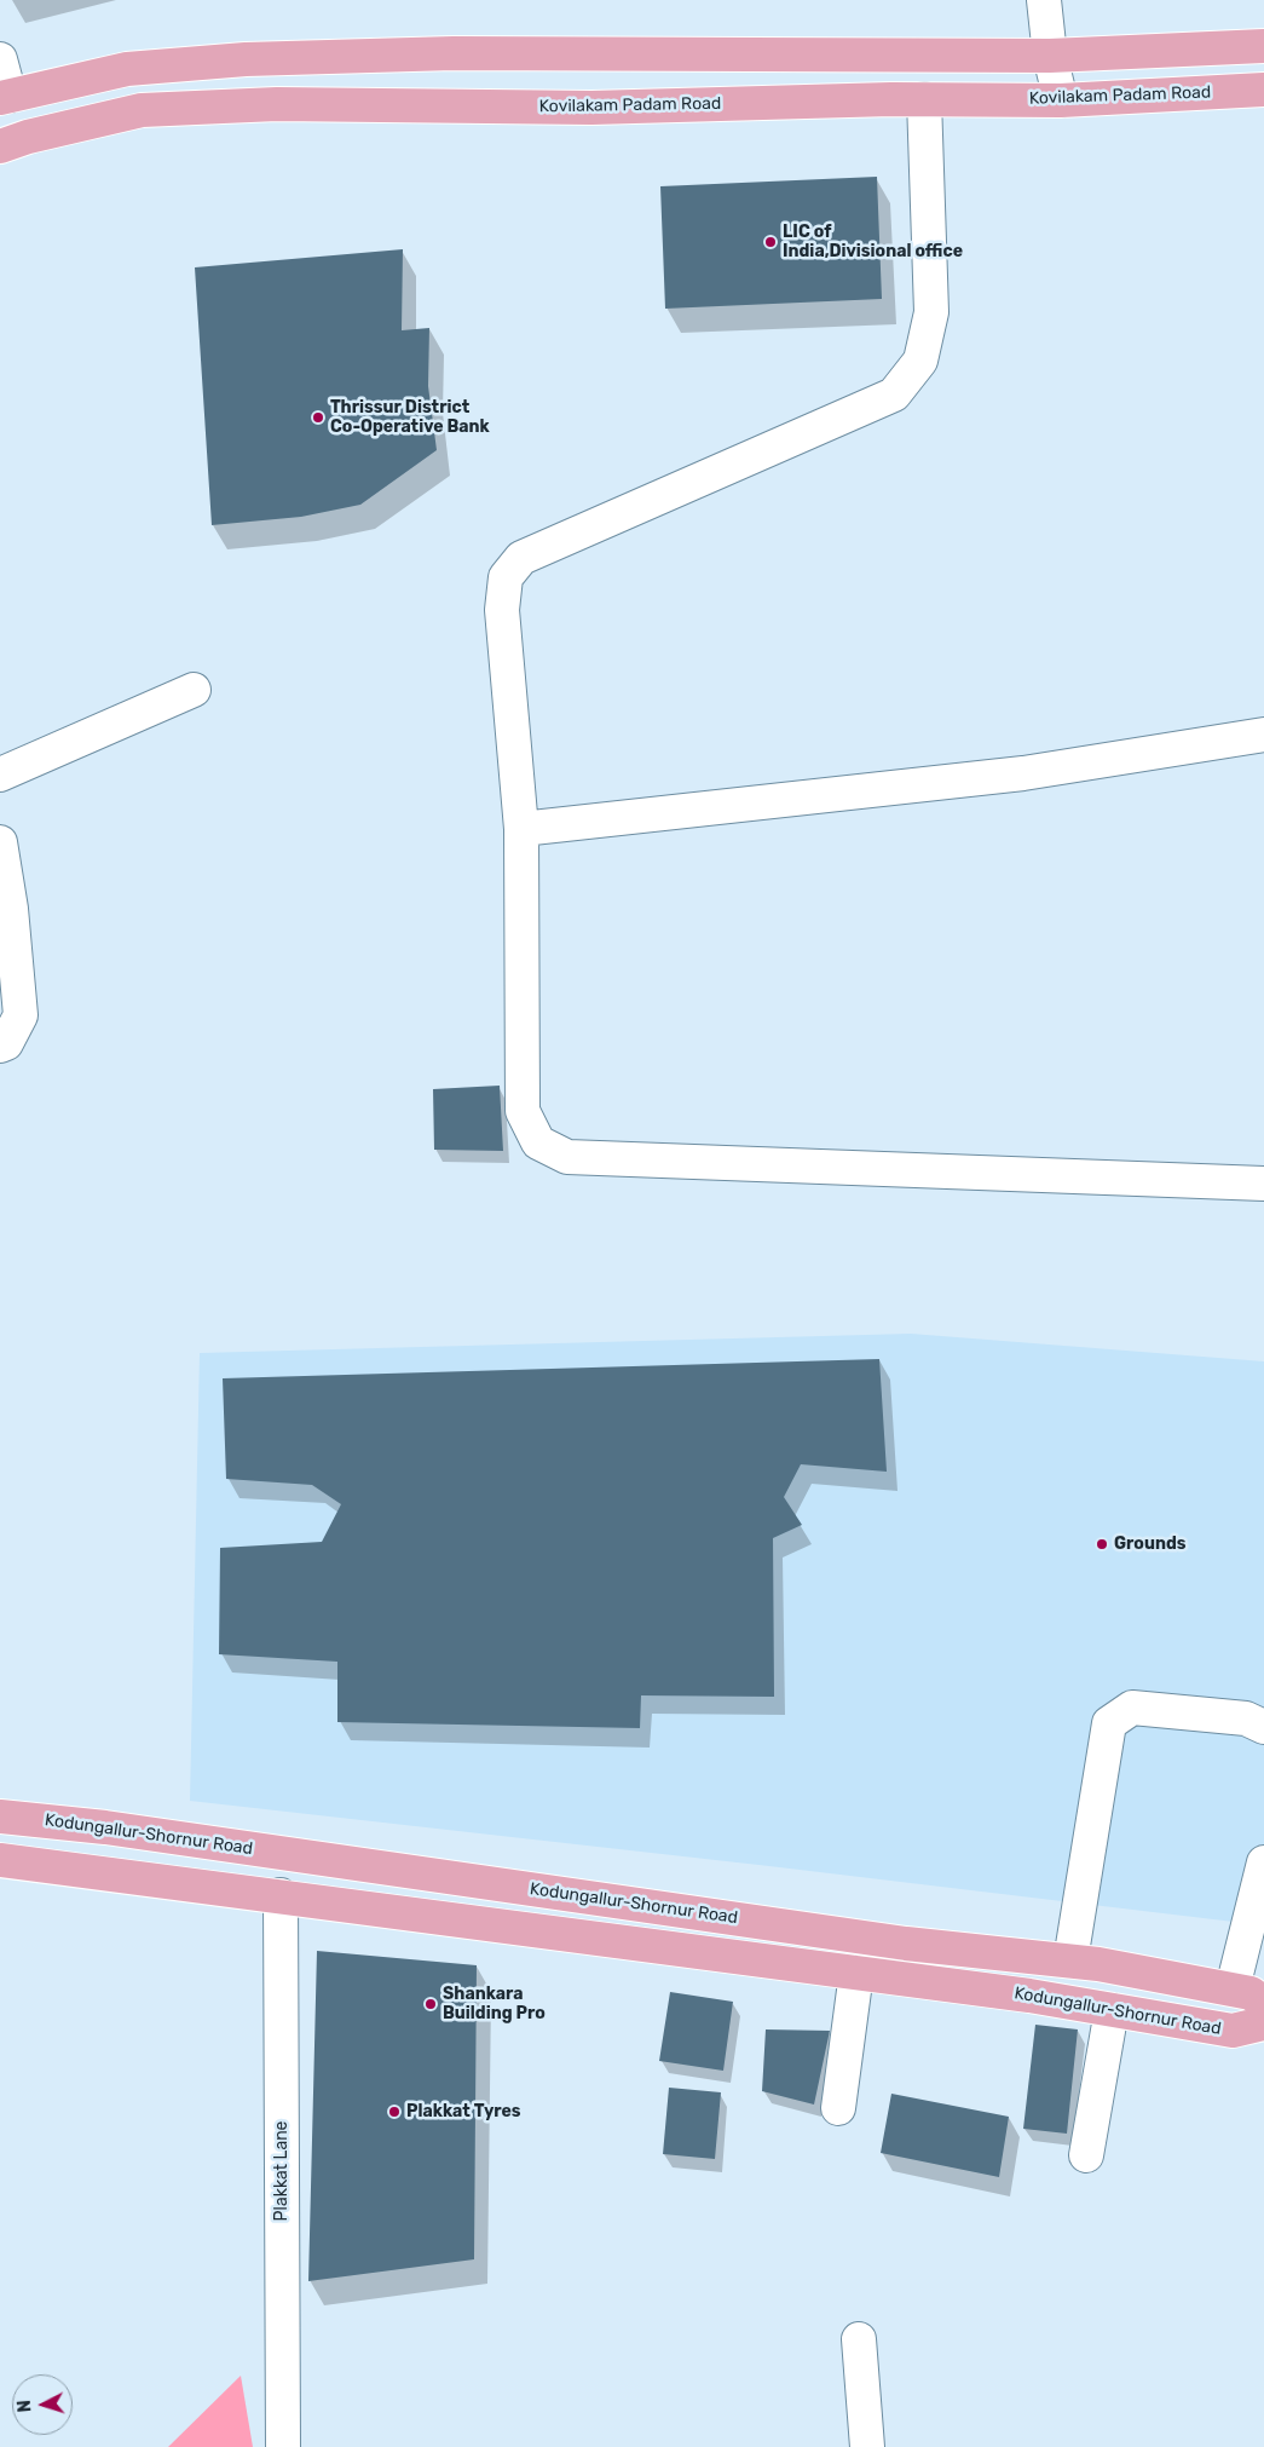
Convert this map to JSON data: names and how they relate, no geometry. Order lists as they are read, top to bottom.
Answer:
{
  "streets": {
    "main road": ["Kovilakam Padam Road", "Kodungallur-Shornur Road"],
    "street": ["Plakkat Lane"]
  },
  "crossings": [
    ["Kodungallur-Shornur Road", "Plakkat Lane"]
  ],
  "places": [
    "LIC of India,Divisional office",
    "Thrissur District Co-Operative Bank",
    "Grounds",
    "Shankara Building Pro",
    "Plakkat Tyres"
  ],
  "north": "left"
}
